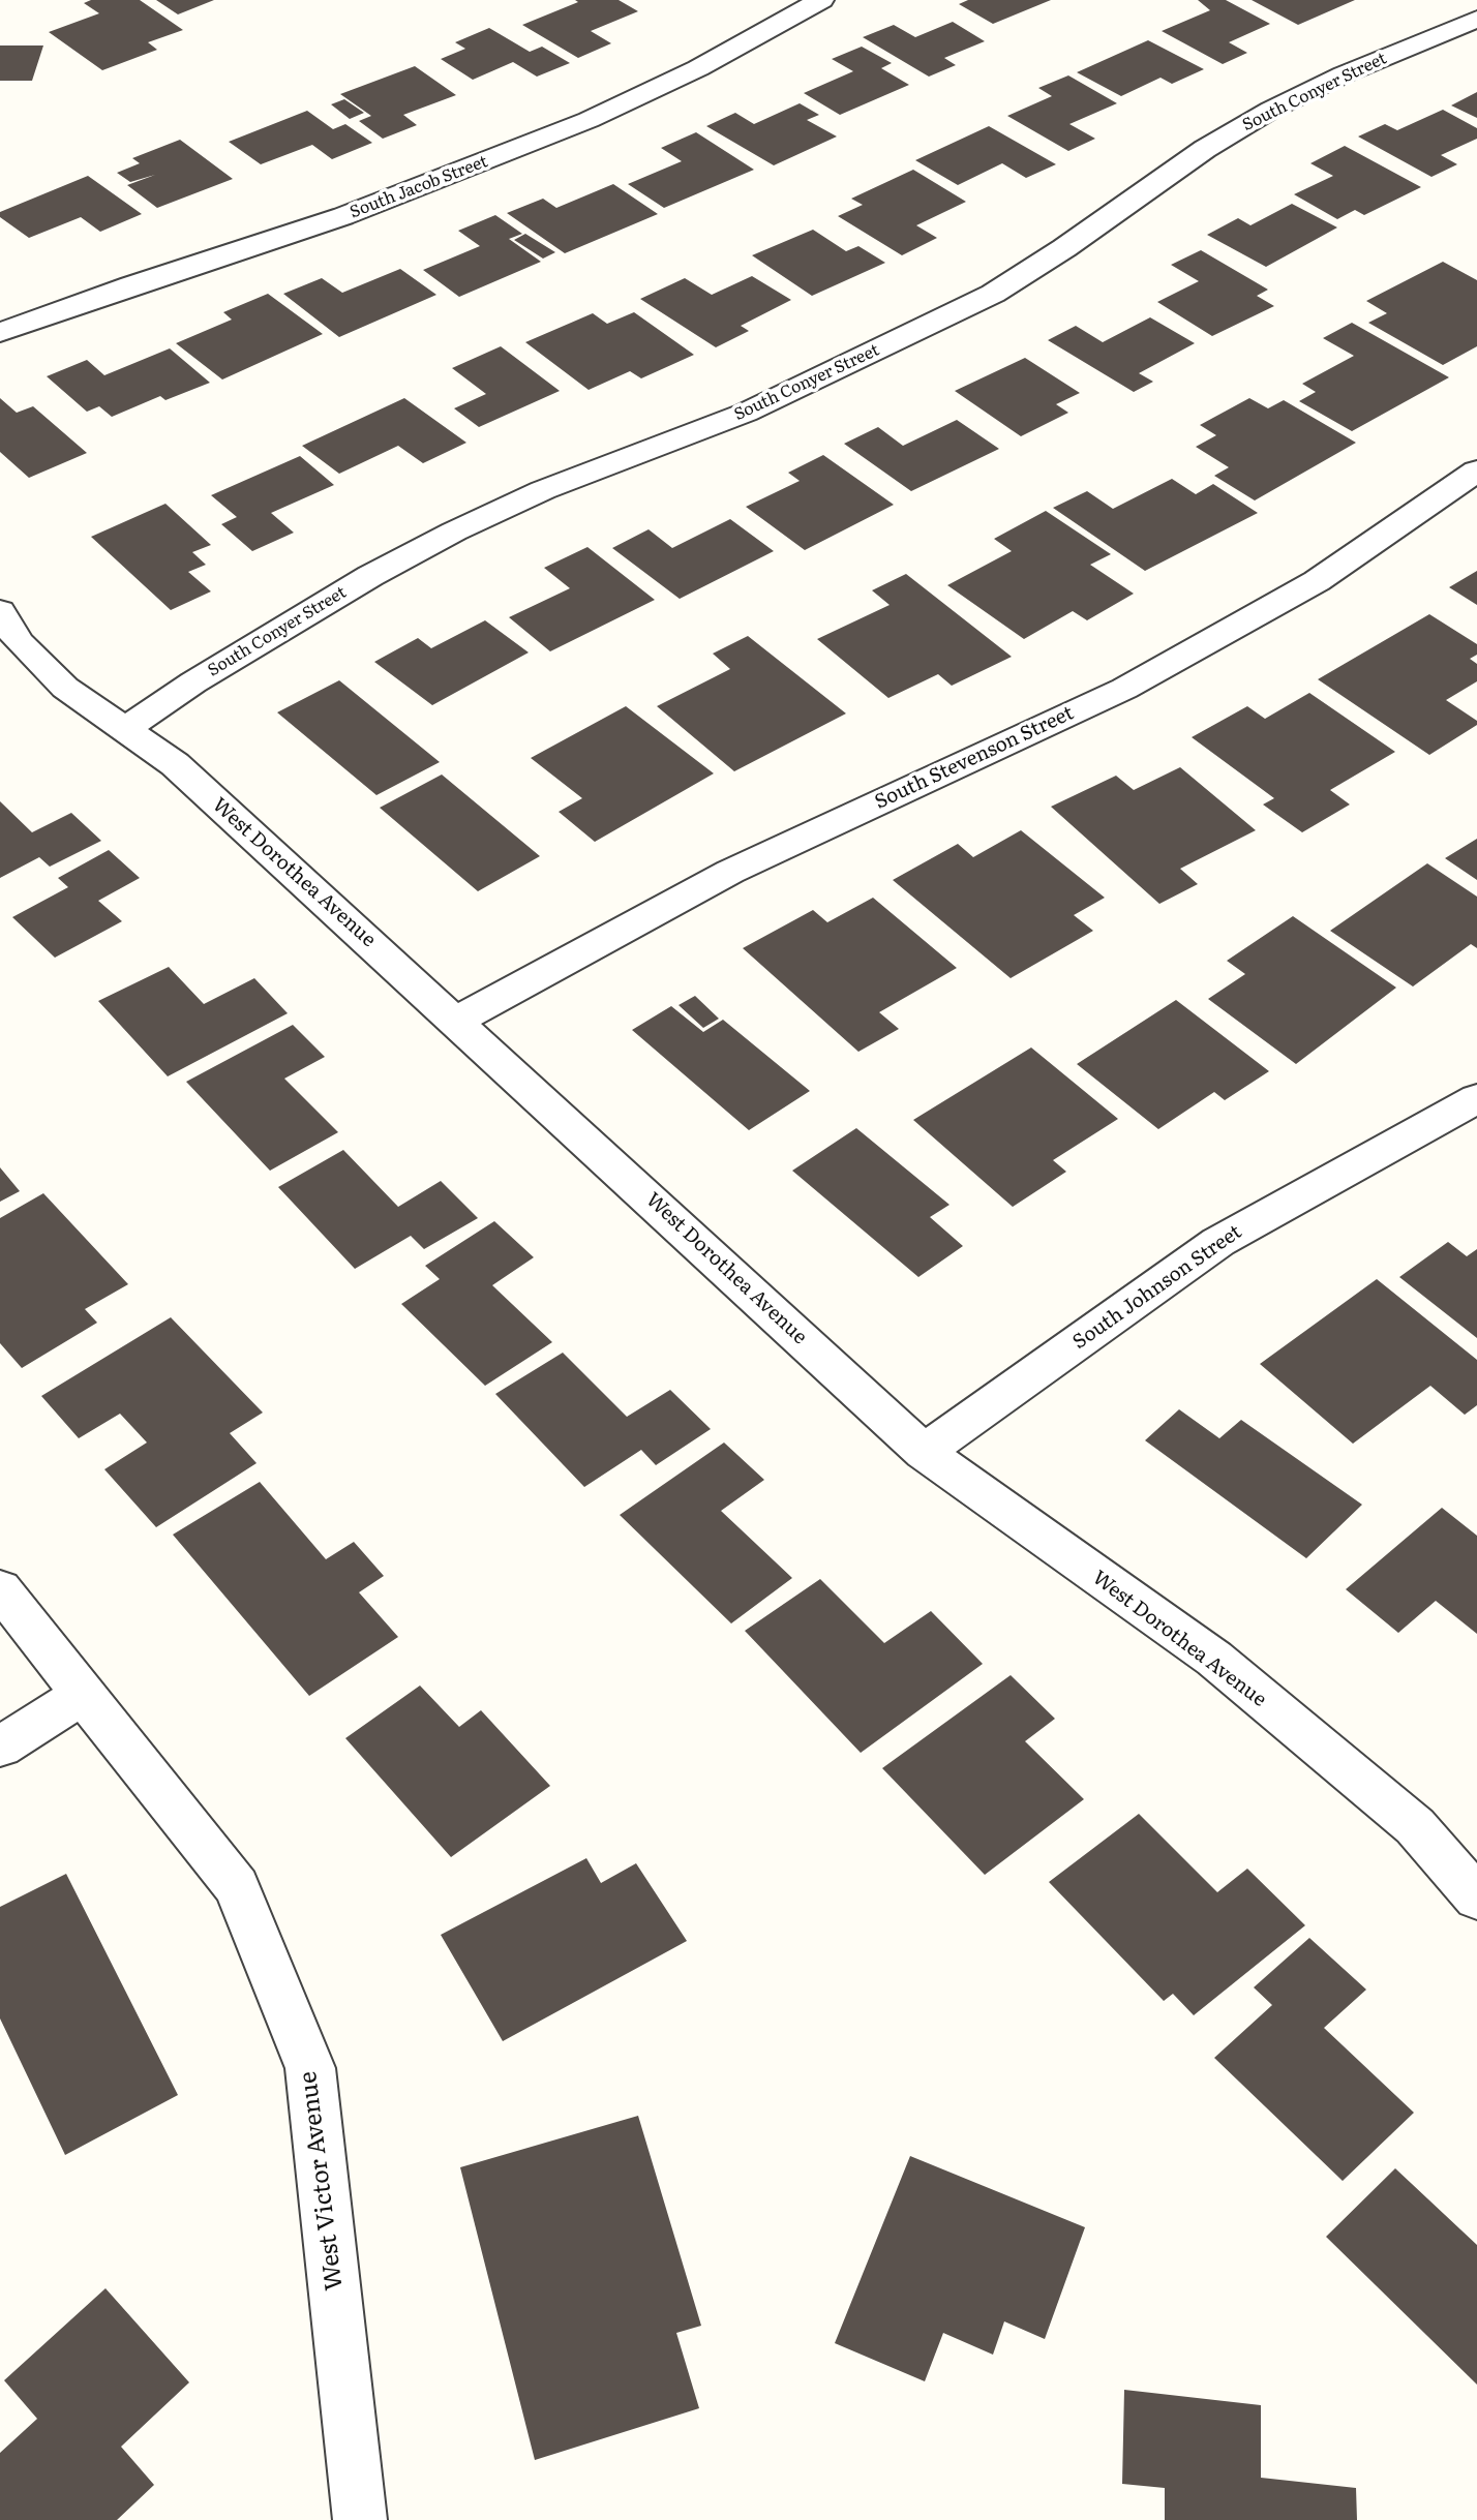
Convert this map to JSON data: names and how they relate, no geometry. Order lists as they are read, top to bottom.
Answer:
{
  "streets": {
    "street": [
      "South Conyer Street",
      "South Jacob Street",
      "South Stevenson Street",
      "West Dorothea Avenue",
      "South Johnson Street",
      "West Victor Avenue"
    ]
  },
  "crossings": [
    ["South Conyer Street", "West Dorothea Avenue"],
    ["South Stevenson Street", "West Dorothea Avenue"],
    ["West Dorothea Avenue", "South Johnson Street"]
  ]
}
